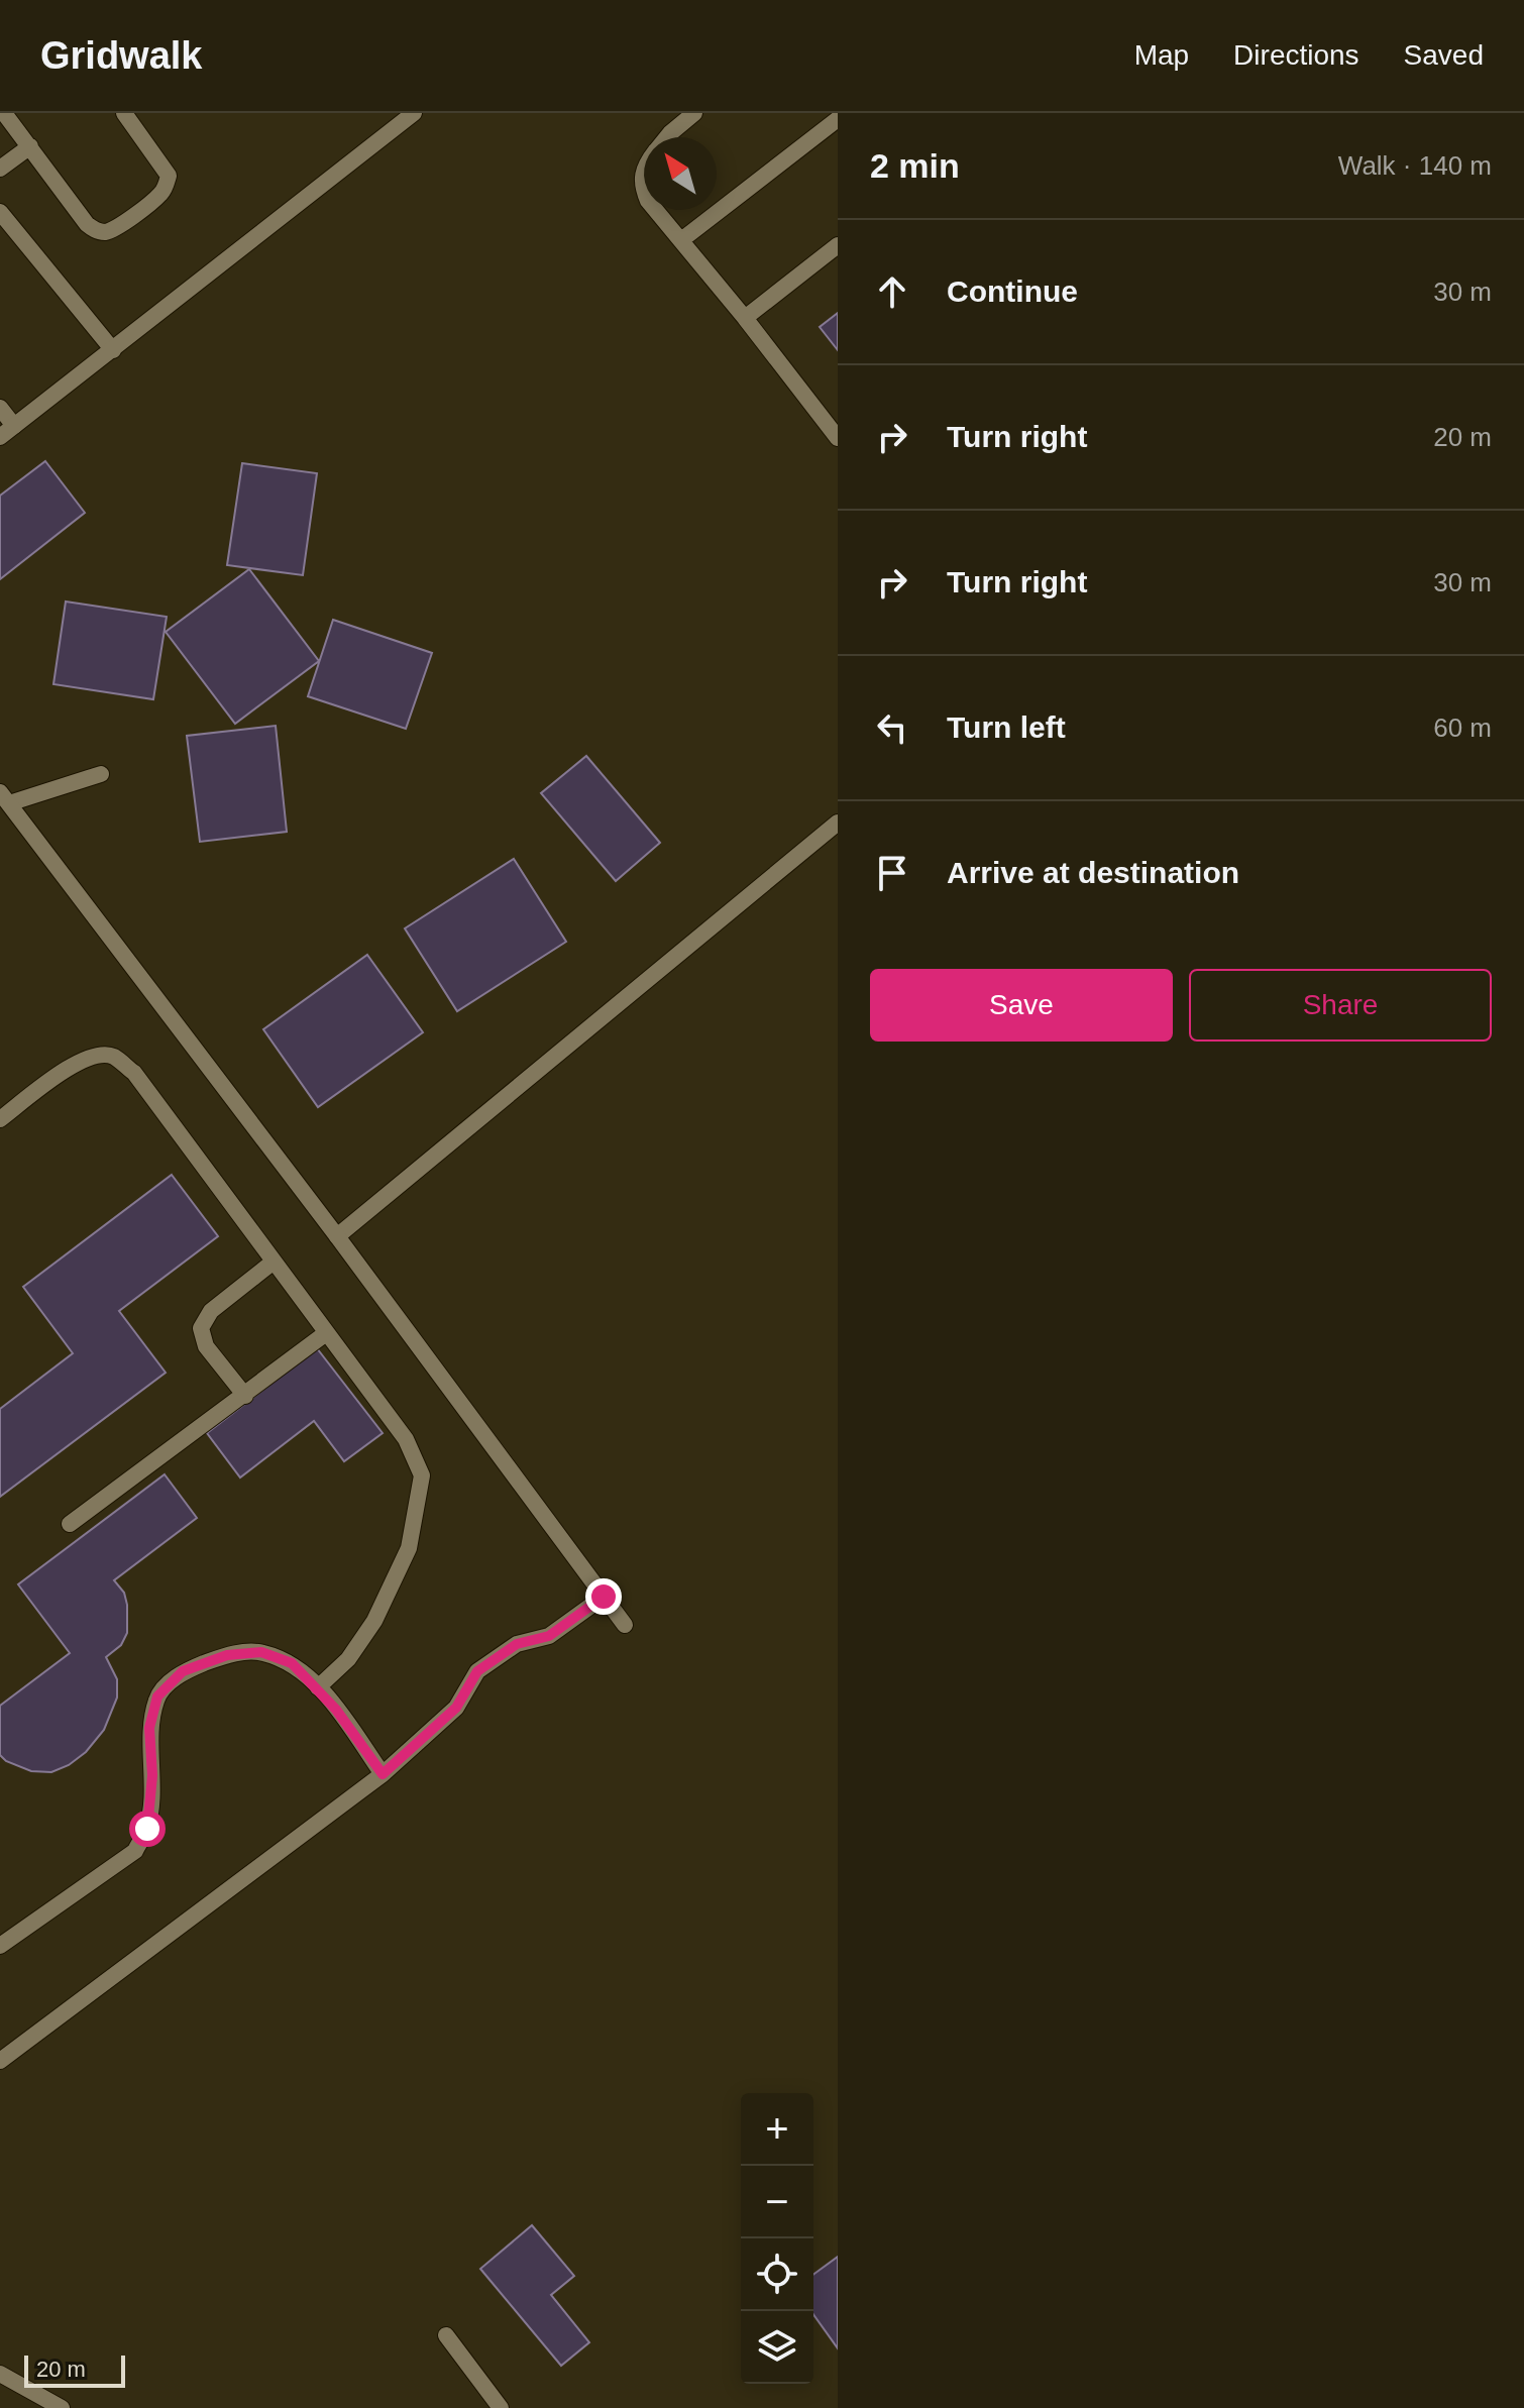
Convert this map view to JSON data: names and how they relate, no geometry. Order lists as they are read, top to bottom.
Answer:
{
  "scale_bar": "20 m",
  "north": "top left",
  "page": {
    "header": "Gridwalk",
    "nav": ["Map", "Directions", "Saved"],
    "heading": ["2 min", "Walk · 140 m"],
    "list": [
      ["Continue", "30 m"],
      ["Turn right", "20 m"],
      ["Turn right", "30 m"],
      ["Turn left", "60 m"],
      "Arrive at destination"
    ],
    "buttons": ["Save", "Share"],
    "map_buttons": ["+", "−"],
    "scale": "20 m"
  }
}
